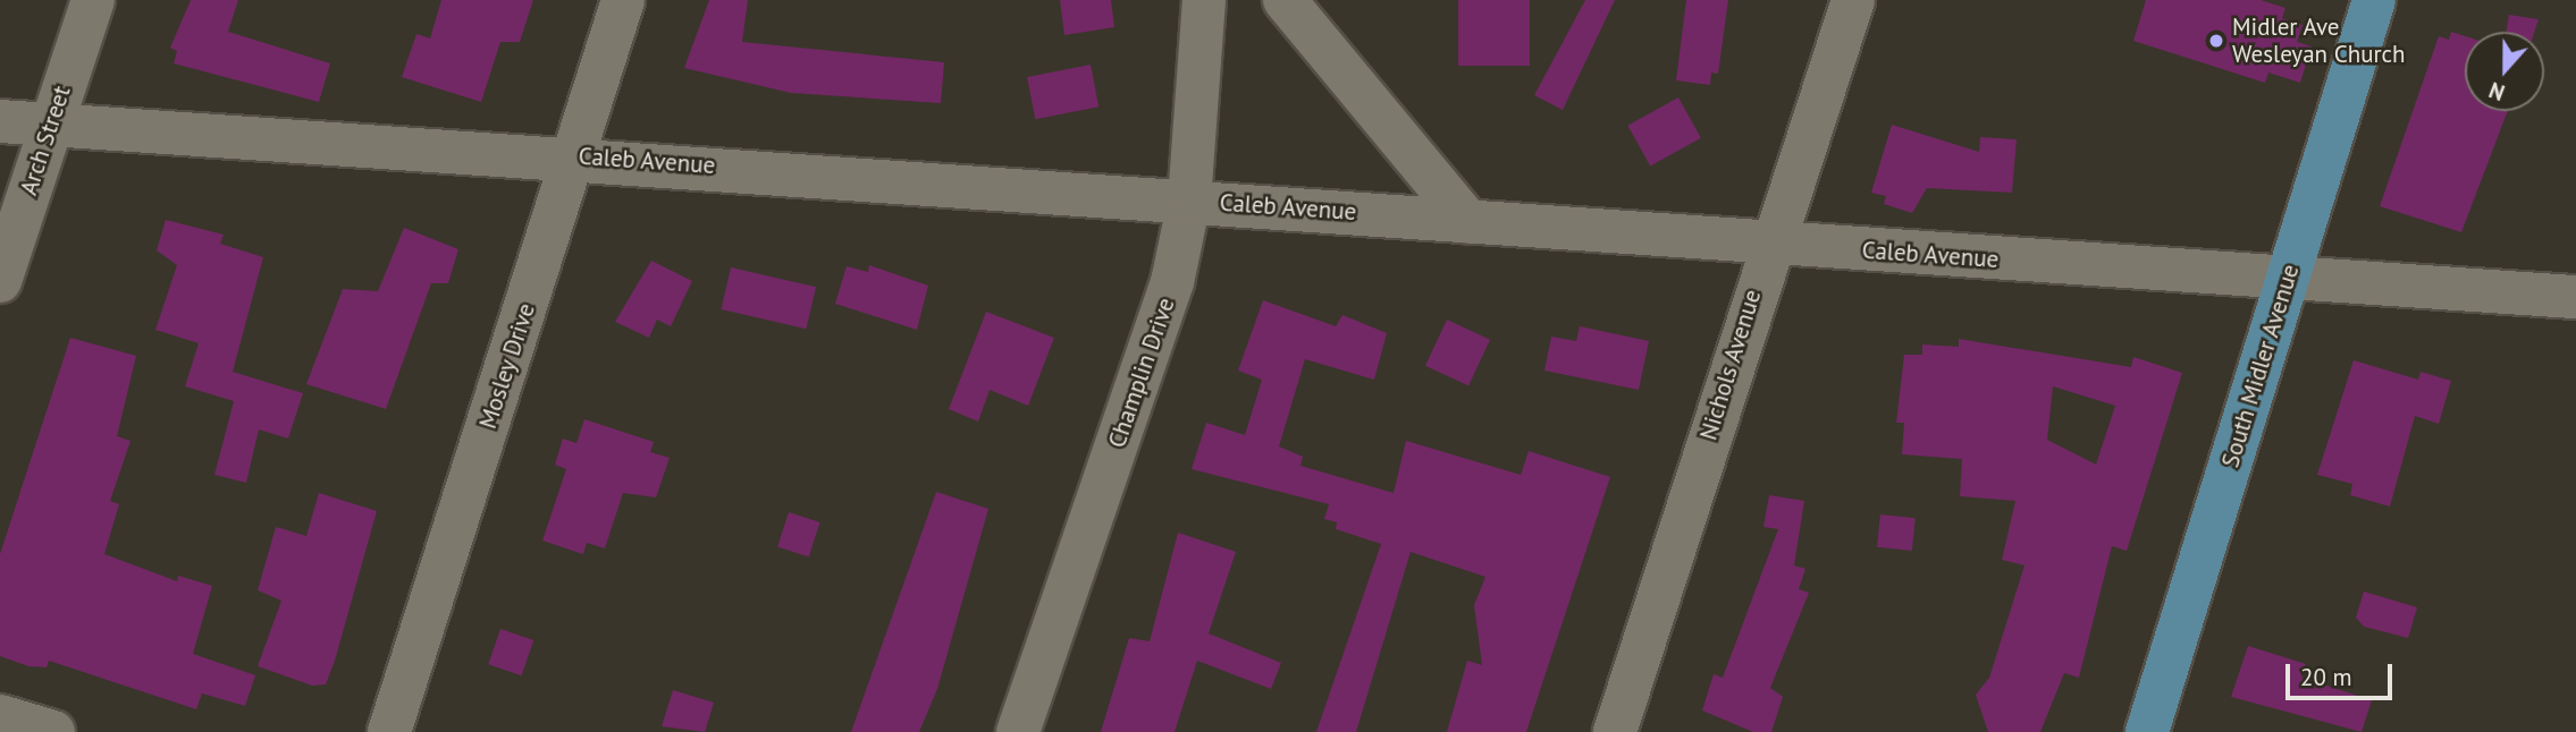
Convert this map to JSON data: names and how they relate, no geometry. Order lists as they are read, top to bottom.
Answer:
{
  "streets": {
    "main road": ["South Midler Avenue"],
    "street": [
      "Arch Street",
      "Caleb Avenue",
      "Nichols Avenue",
      "Mosley Drive",
      "Champlin Drive"
    ]
  },
  "crossings": [
    ["Arch Street", "Caleb Avenue"],
    ["Caleb Avenue", "Nichols Avenue"],
    ["Caleb Avenue", "Mosley Drive"],
    ["Caleb Avenue", "South Midler Avenue"],
    ["Caleb Avenue", "Champlin Drive"]
  ],
  "places": ["Midler Ave Wesleyan Church"],
  "scale_bar": "20 m",
  "north": "bottom"
}
